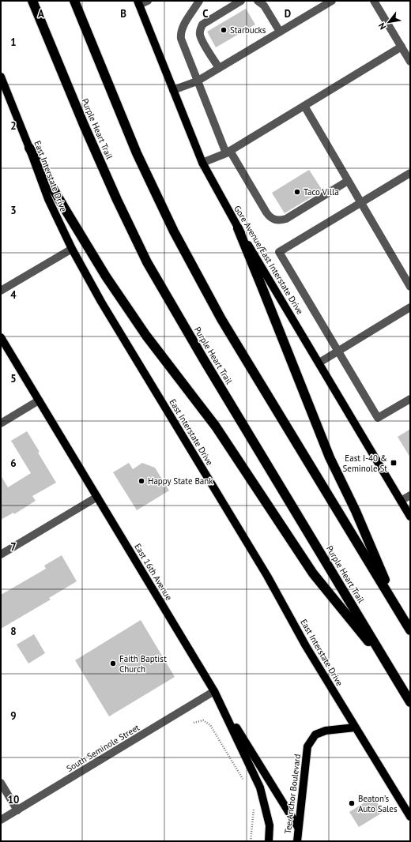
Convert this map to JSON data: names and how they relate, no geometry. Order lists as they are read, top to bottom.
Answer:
{
  "streets": {
    "highway": ["Purple Heart Trail"],
    "main road": [
      "East Interstate Drive",
      "Gore Avenue/East Interstate Drive",
      "East 16th Avenue",
      "Tee Anchor Boulevard"
    ],
    "street": ["South Seminole Street"]
  },
  "crossings": [
    ["East Interstate Drive", "Tee Anchor Boulevard"],
    ["East 16th Avenue", "South Seminole Street"]
  ],
  "places": {
    "other": [
      "Starbucks",
      "Taco Villa",
      "Happy State Bank",
      "Faith Baptist Church",
      "Beaton’s Auto Sales"
    ],
    "transit": ["East I-40 & Seminole St"]
  },
  "north": "bottom left",
  "grid": {
    "columns": [
      "A",
      "B",
      "C",
      "D"
    ],
    "rows": [
      "1",
      "2",
      "3",
      "4",
      "5",
      "6",
      "7",
      "8",
      "9",
      "10"
    ]
  }
}
